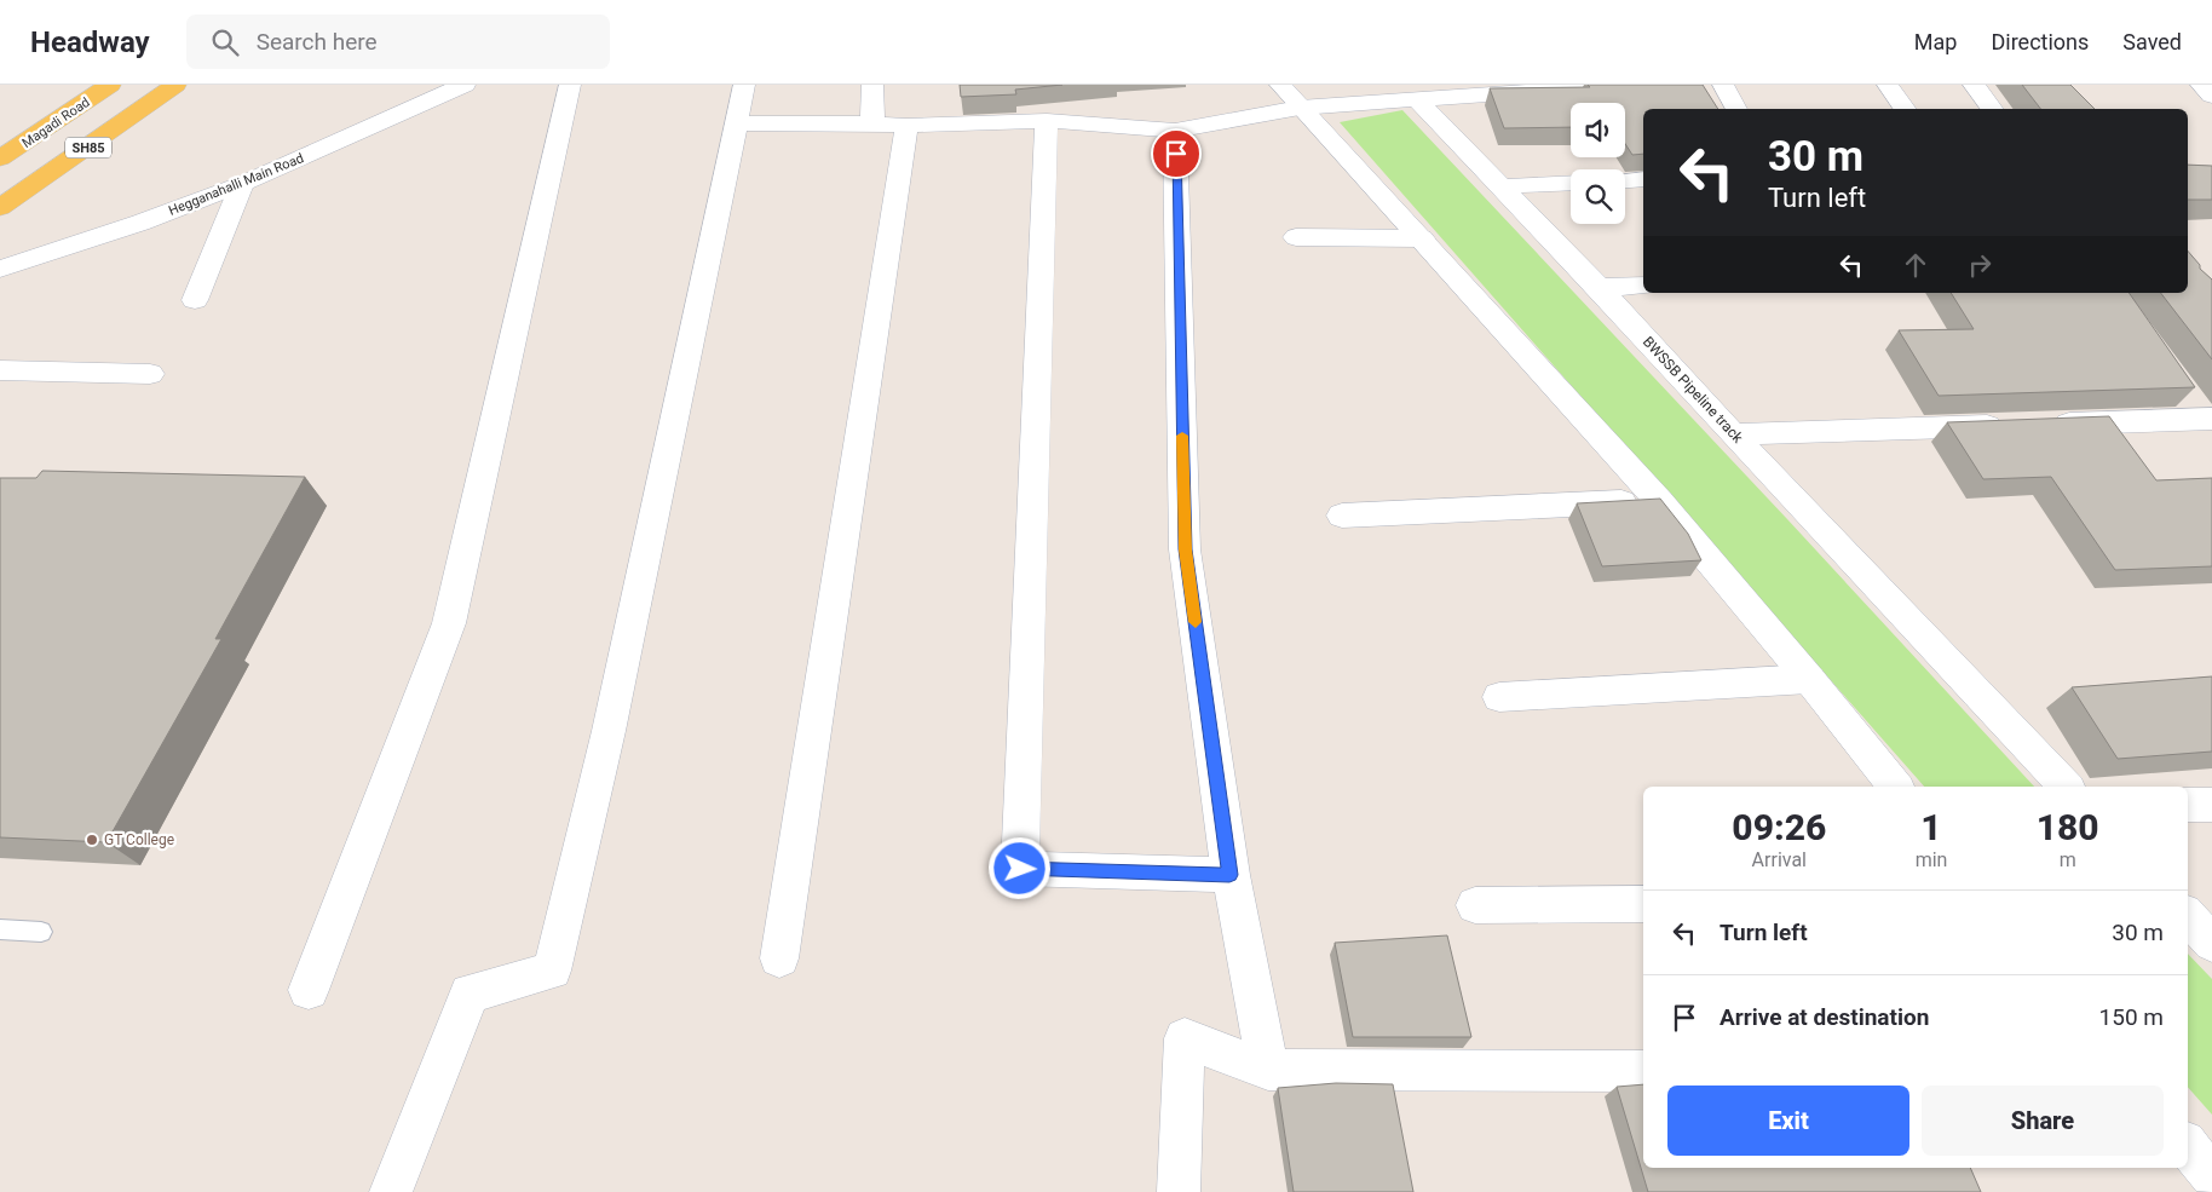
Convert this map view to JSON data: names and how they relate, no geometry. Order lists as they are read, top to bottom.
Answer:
{
  "streets": {
    "main road": ["Magadi Road", "SH85"],
    "street": ["Hegganahalli Main Road", "BWSSB Pipeline track"]
  },
  "places": ["GT College"],
  "page": {
    "header": "Headway",
    "search": "Search here",
    "nav": ["Map", "Directions", "Saved"],
    "turn": ["30 m", "Turn left"],
    "eta": [
      "09:26",
      "Arrival",
      "1",
      "min",
      "180",
      "m"
    ],
    "list": [
      {
        "name": "Turn left",
        "value": "30 m"
      },
      {
        "name": "Arrive at destination",
        "value": "150 m"
      }
    ],
    "buttons": ["Exit", "Share"]
  }
}
